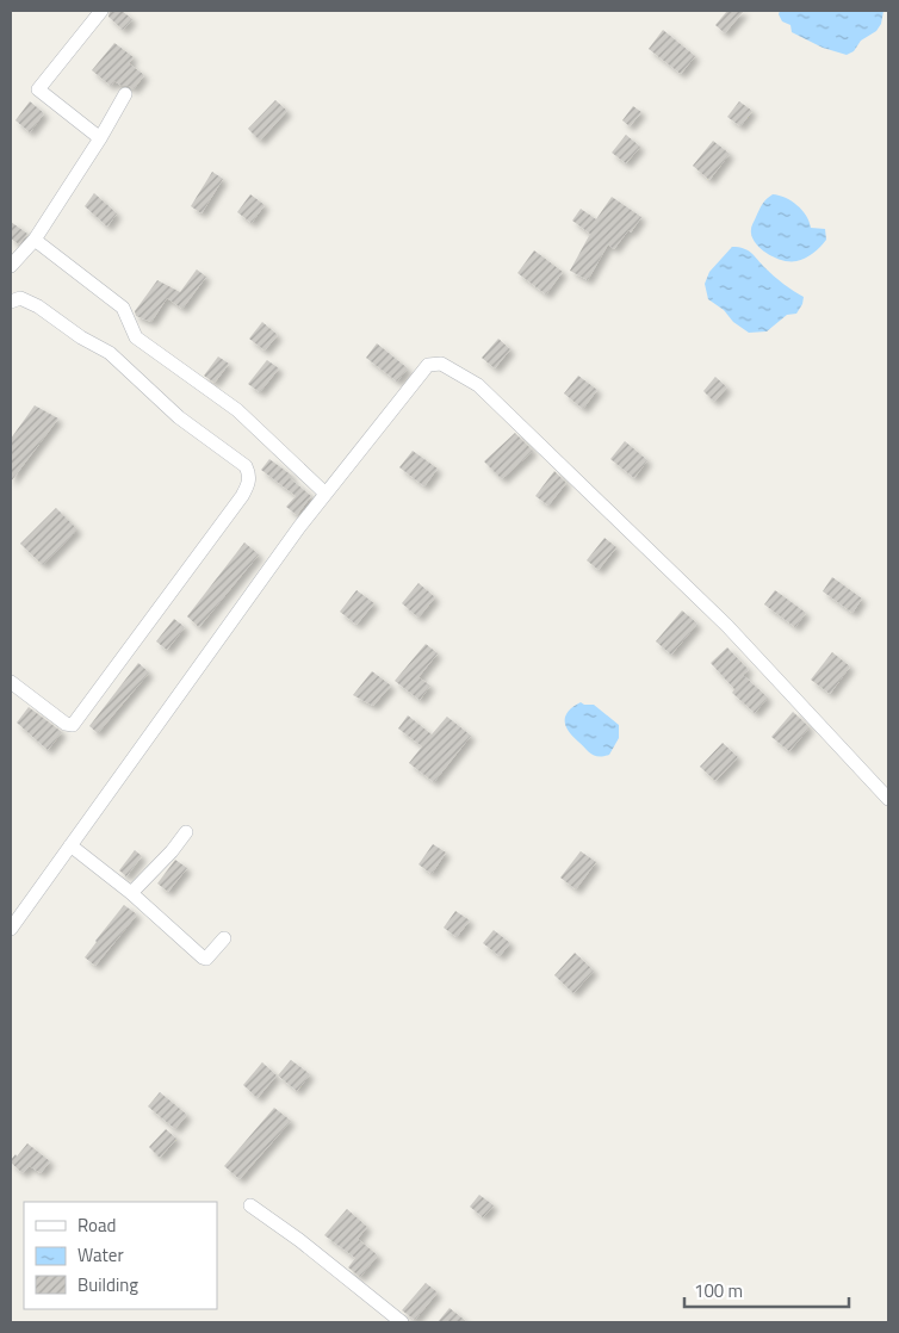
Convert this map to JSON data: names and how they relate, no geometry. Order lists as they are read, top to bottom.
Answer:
{
  "legend": ["Road", "Water", "Building"],
  "scale_bar": "100 m"
}
